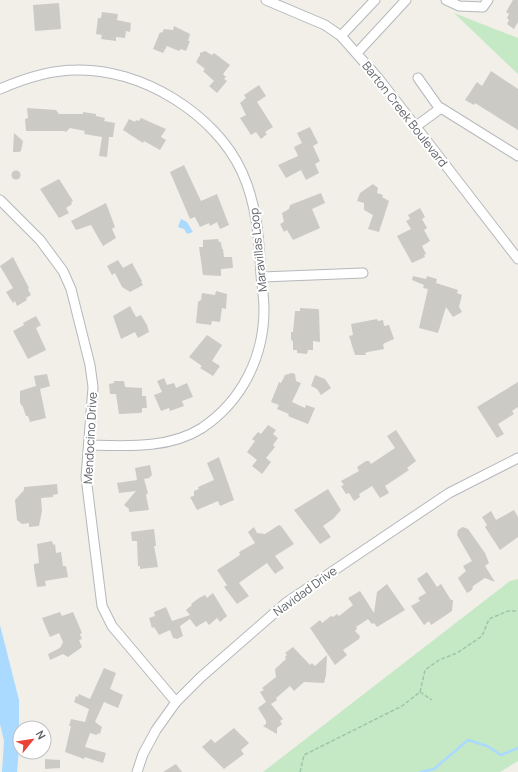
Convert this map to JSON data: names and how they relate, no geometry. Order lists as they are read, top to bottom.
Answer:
{
  "streets": {
    "street": [
      "Barton Creek Boulevard",
      "Maravillas Loop",
      "Mendocino Drive",
      "Navidad Drive"
    ]
  },
  "crossings": [
    ["Maravillas Loop", "Mendocino Drive"],
    ["Mendocino Drive", "Navidad Drive"]
  ],
  "north": "top right"
}
